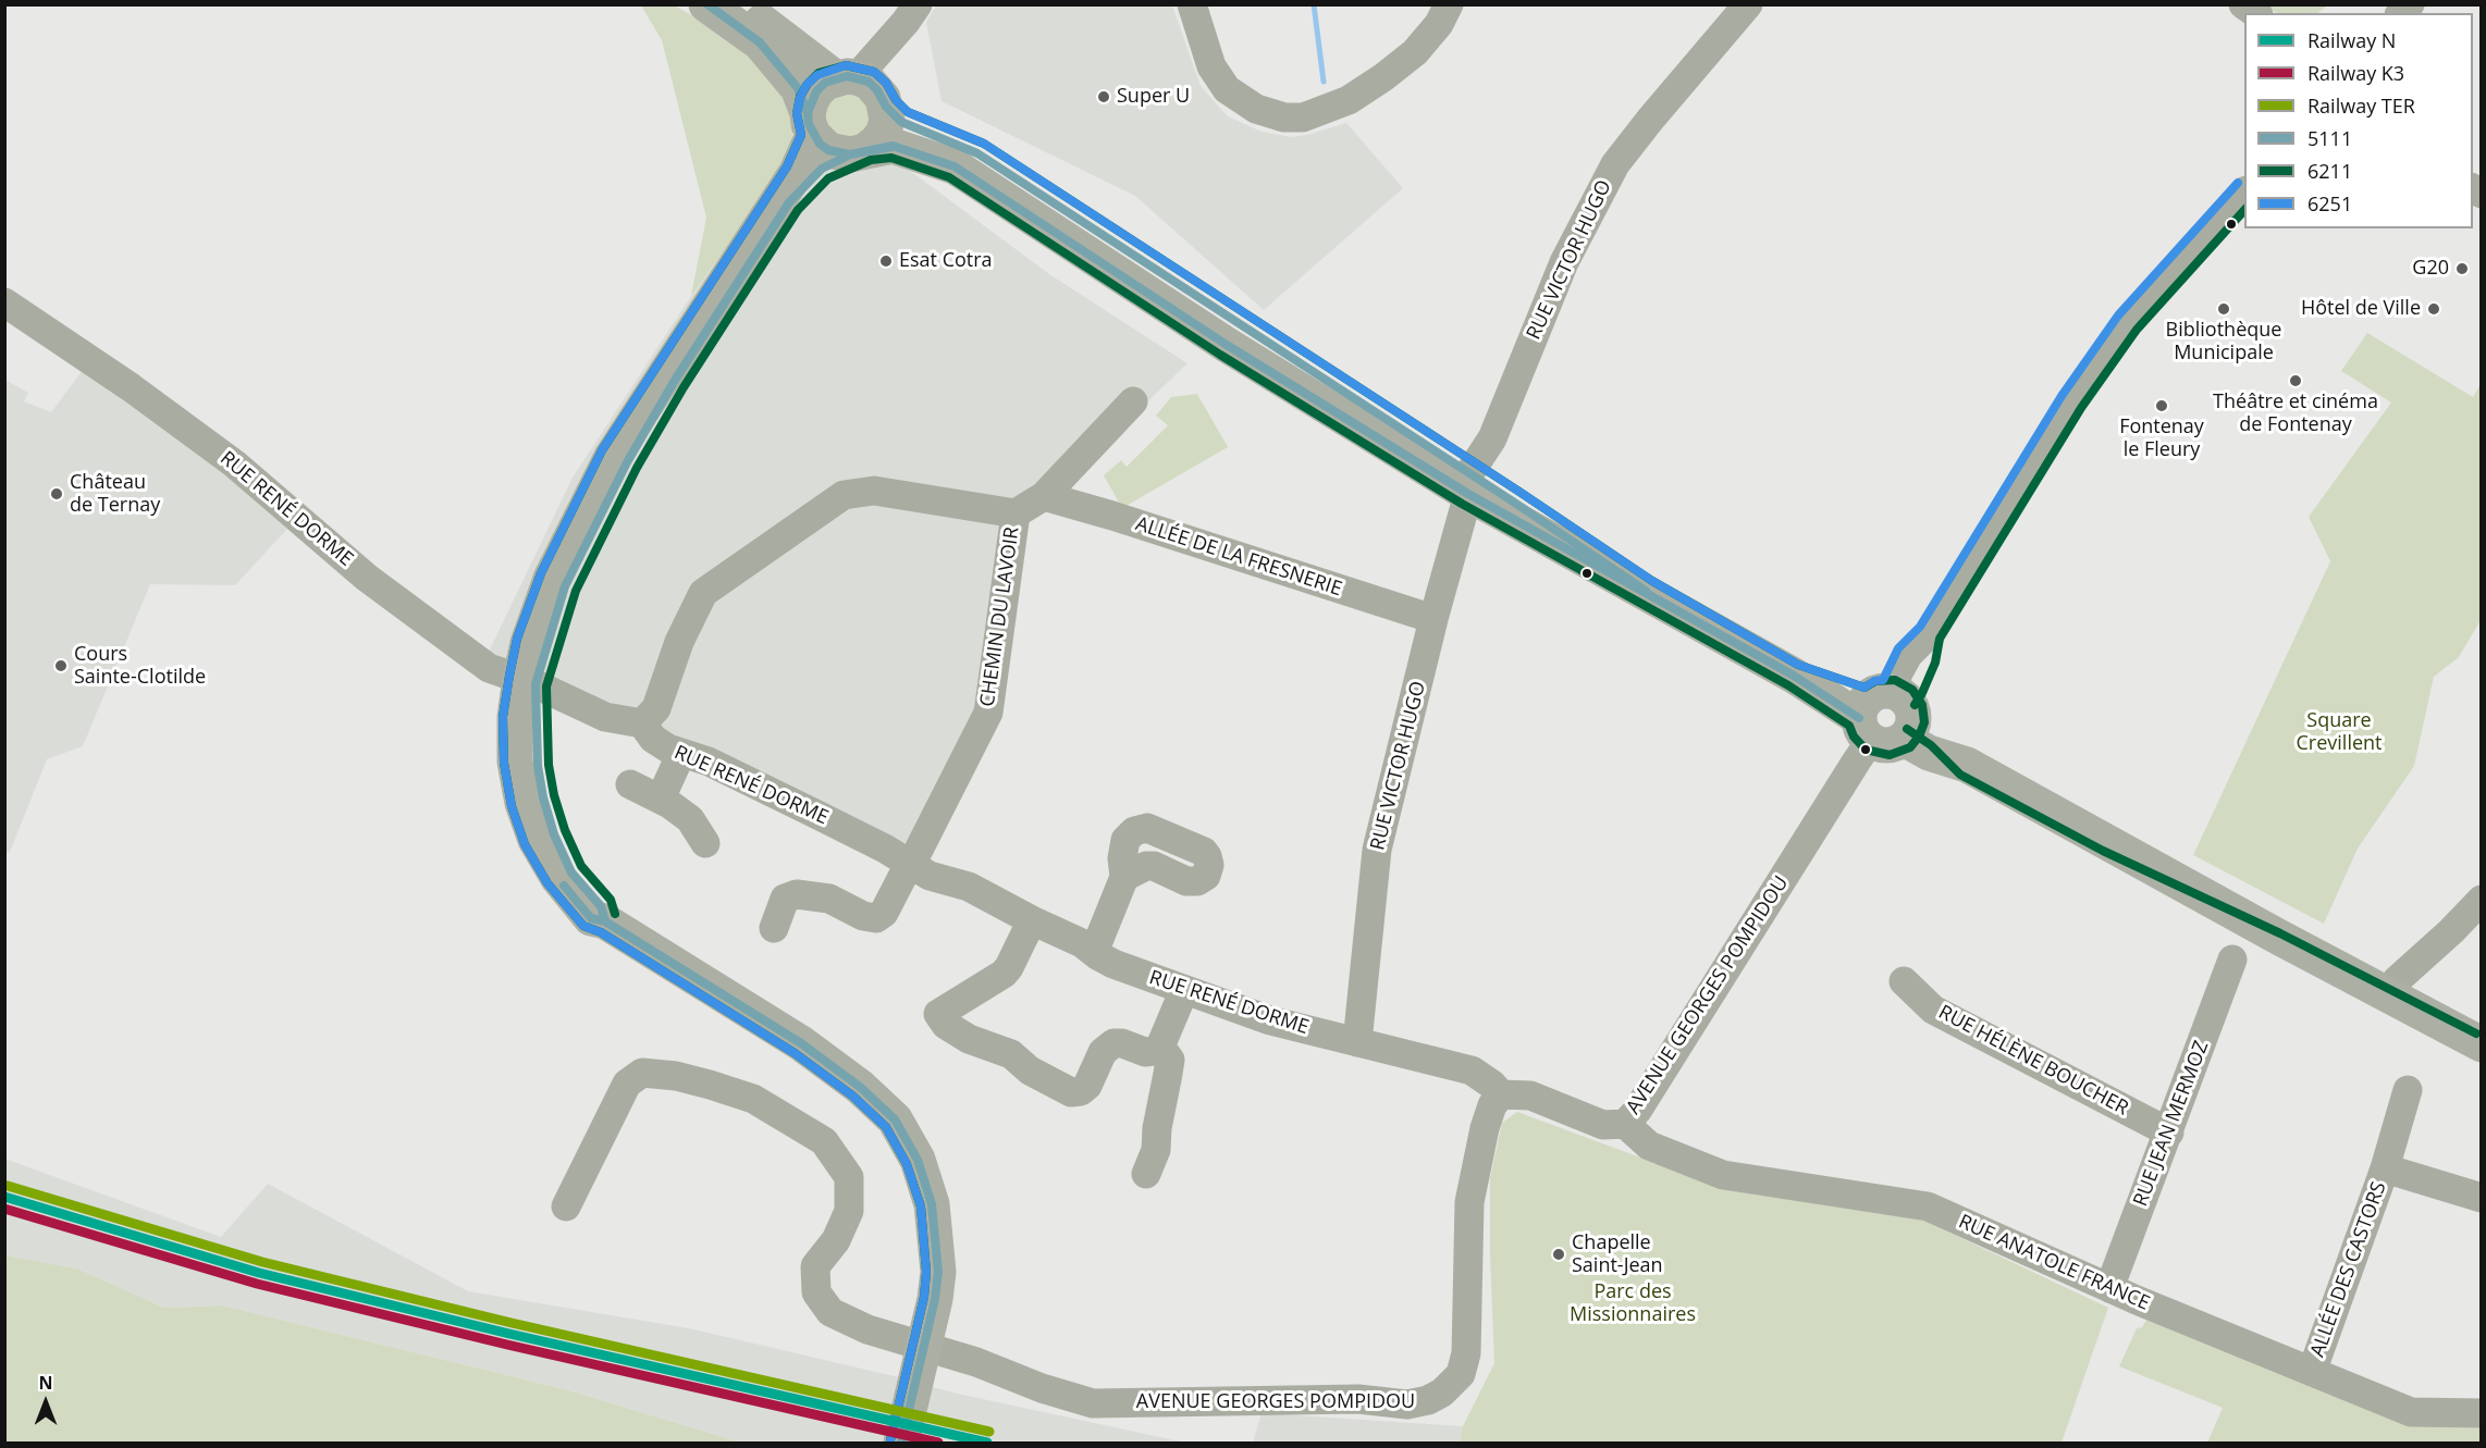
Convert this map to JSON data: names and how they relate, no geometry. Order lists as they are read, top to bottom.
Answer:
{
  "streets": {
    "street": [
      "RUE VICTOR HUGO",
      "RUE RENÉ DORME",
      "ALLÉE DE LA FRESNERIE",
      "CHEMIN DU LAVOIR",
      "AVENUE GEORGES POMPIDOU",
      "RUE HÉLÈNE BOUCHER",
      "RUE JEAN MERMOZ",
      "RUE ANATOLE FRANCE",
      "ALLÉE DES CASTORS"
    ]
  },
  "crossings": [
    ["RUE VICTOR HUGO", "RUE RENÉ DORME"],
    ["RUE VICTOR HUGO", "ALLÉE DE LA FRESNERIE"],
    ["RUE RENÉ DORME", "CHEMIN DU LAVOIR"],
    ["ALLÉE DE LA FRESNERIE", "CHEMIN DU LAVOIR"],
    ["AVENUE GEORGES POMPIDOU", "RUE ANATOLE FRANCE"],
    ["RUE HÉLÈNE BOUCHER", "RUE JEAN MERMOZ"],
    ["RUE JEAN MERMOZ", "RUE ANATOLE FRANCE"],
    ["RUE ANATOLE FRANCE", "ALLÉE DES CASTORS"]
  ],
  "parks": ["Square Crevillent", "Parc des Missionnaires"],
  "places": [
    "Super U",
    "Esat Cotra",
    "G20",
    "Bibliothèque Municipale",
    "Hôtel de Ville",
    "Théâtre et cinéma de Fontenay",
    "Fontenay le Fleury",
    "Château de Ternay",
    "Cours Sainte-Clotilde",
    "Chapelle Saint-Jean"
  ],
  "lines": [
    "transit line 5111",
    "transit line 6211",
    "transit line 6251",
    "rail line TER",
    "rail line N",
    "rail line K3"
  ],
  "legend": [
    "Railway N",
    "Railway K3",
    "Railway TER",
    "5111",
    "6211",
    "6251"
  ],
  "north": "top"
}
